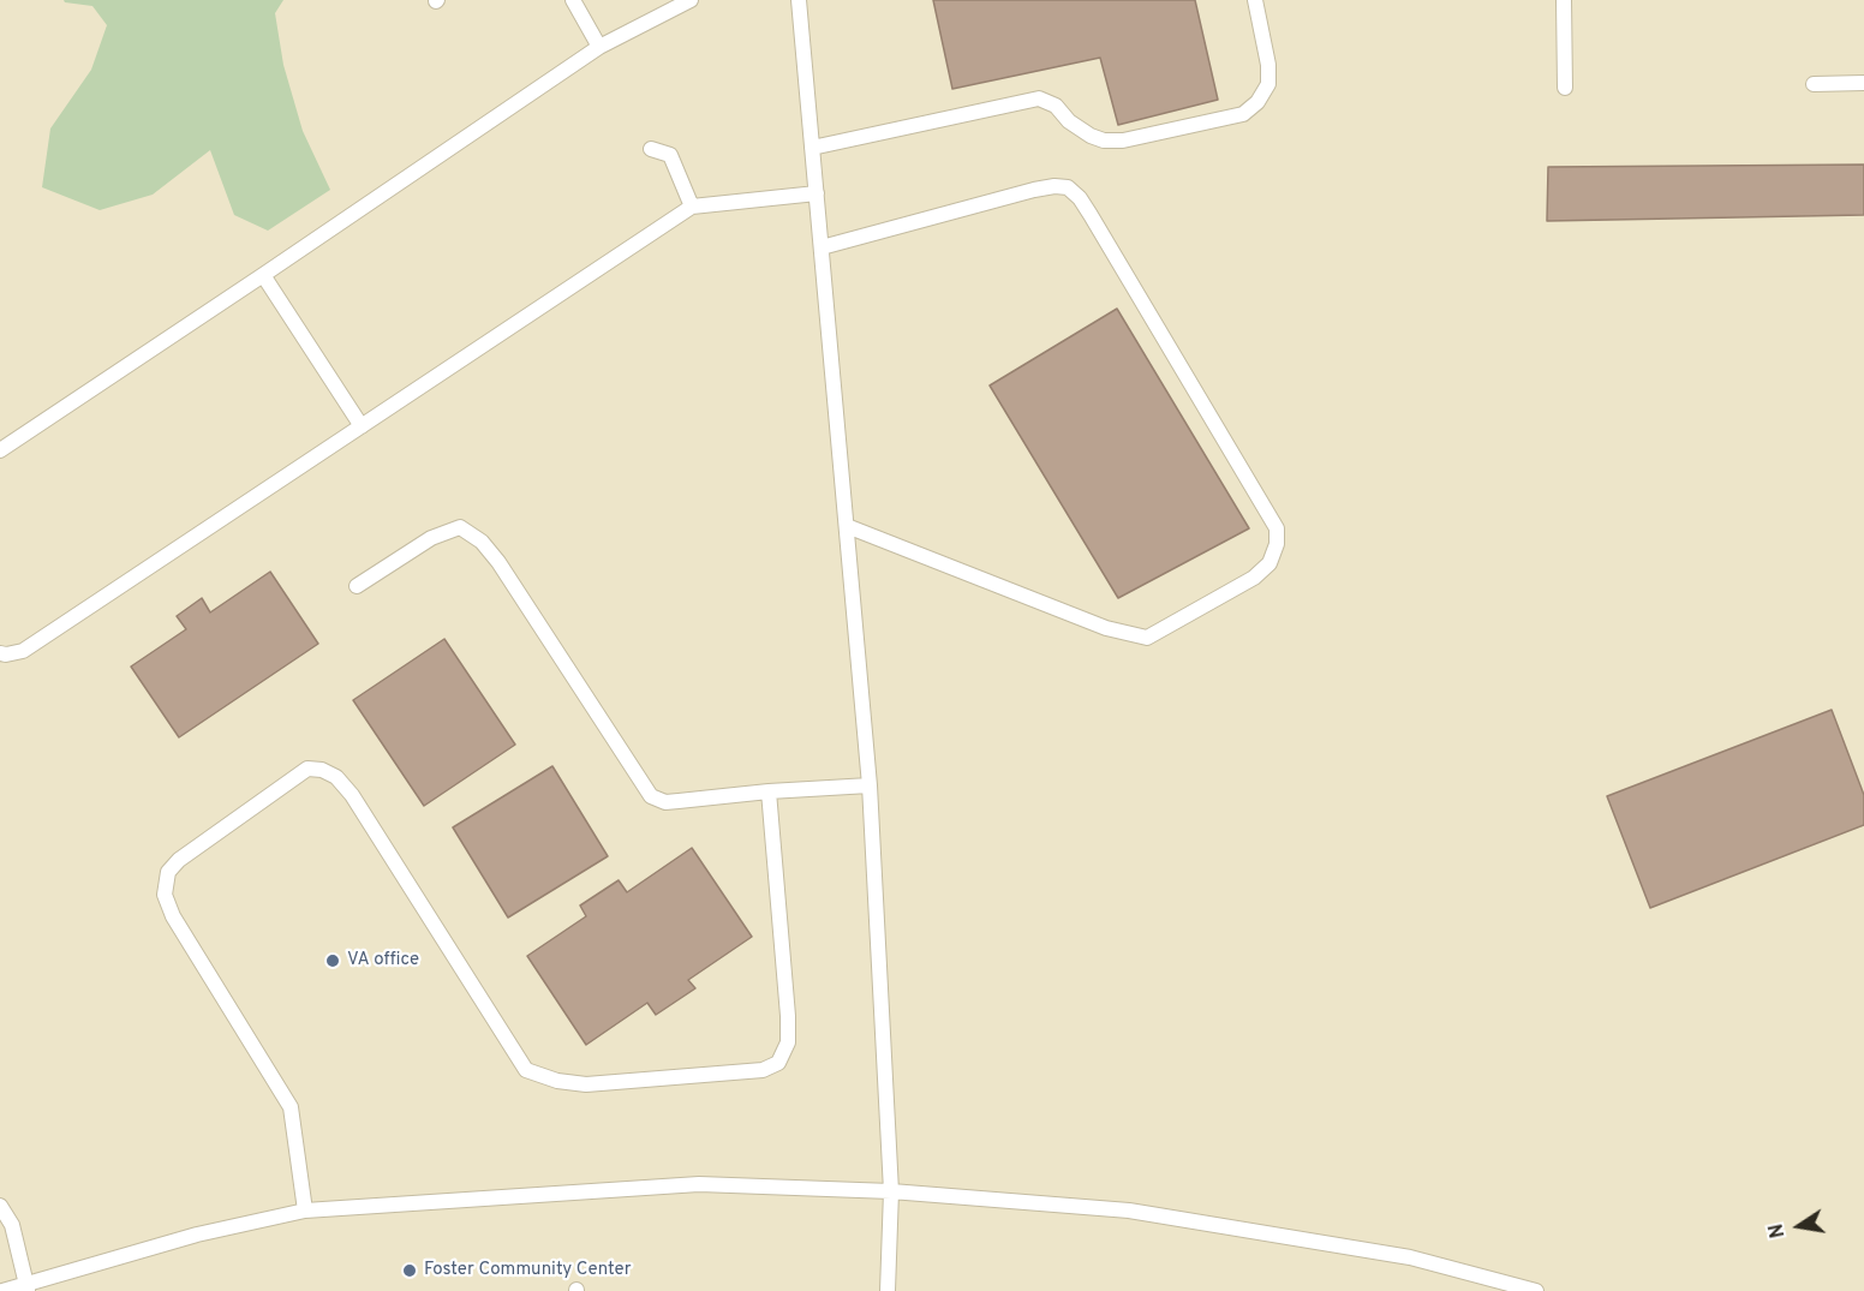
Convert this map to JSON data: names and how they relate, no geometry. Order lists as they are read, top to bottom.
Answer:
{
  "places": ["VA office", "Foster Community Center"],
  "north": "left"
}
